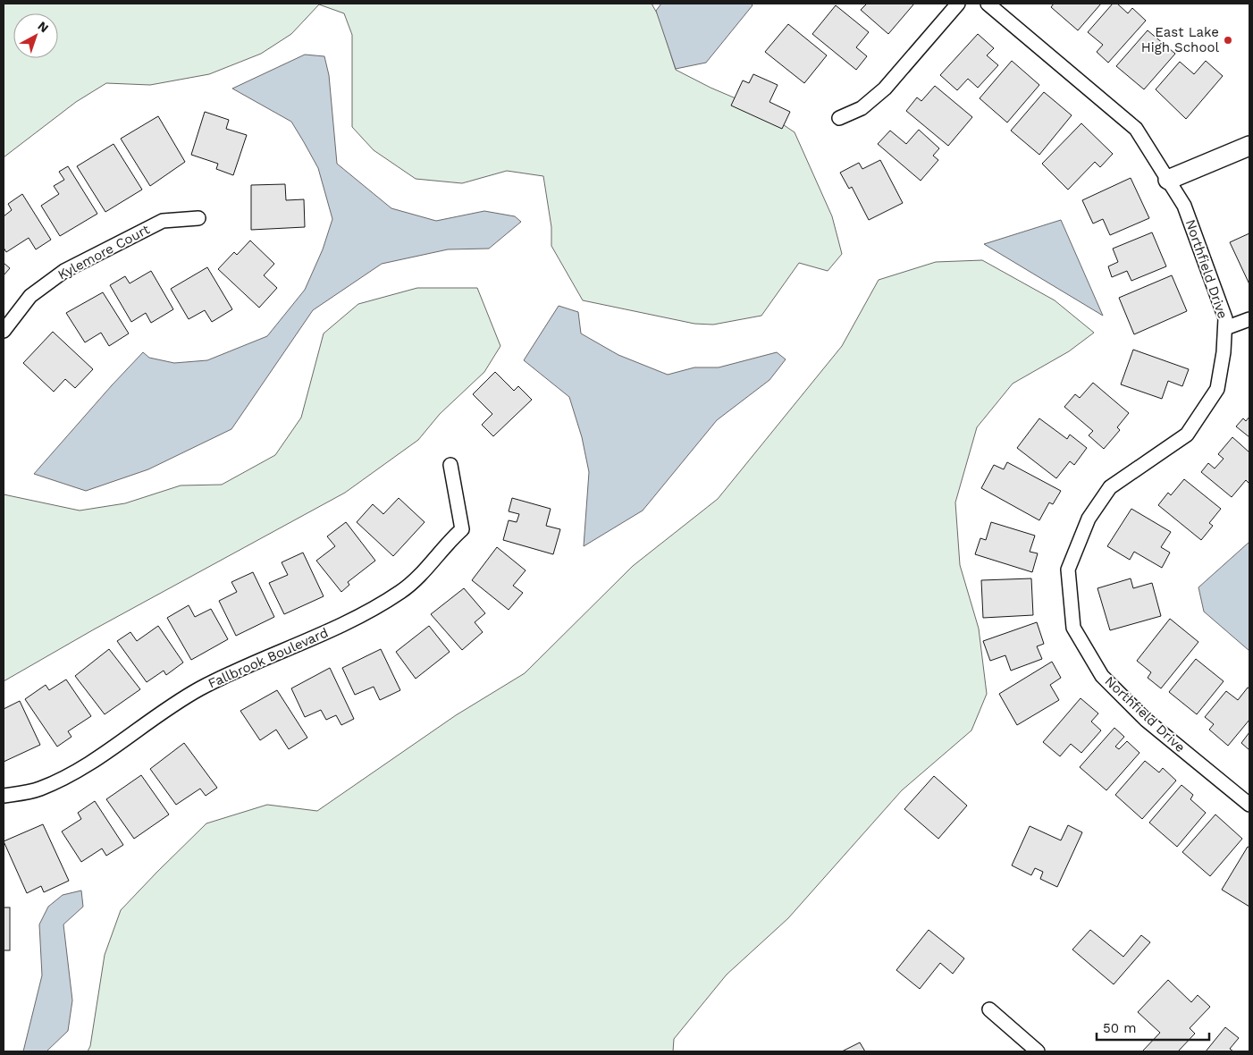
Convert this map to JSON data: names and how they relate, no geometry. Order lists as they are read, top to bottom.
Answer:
{
  "streets": {
    "street": ["Kylemore Court", "Northfield Drive", "Fallbrook Boulevard"]
  },
  "places": ["East Lake High School"],
  "scale_bar": "50 m",
  "north": "top right"
}
